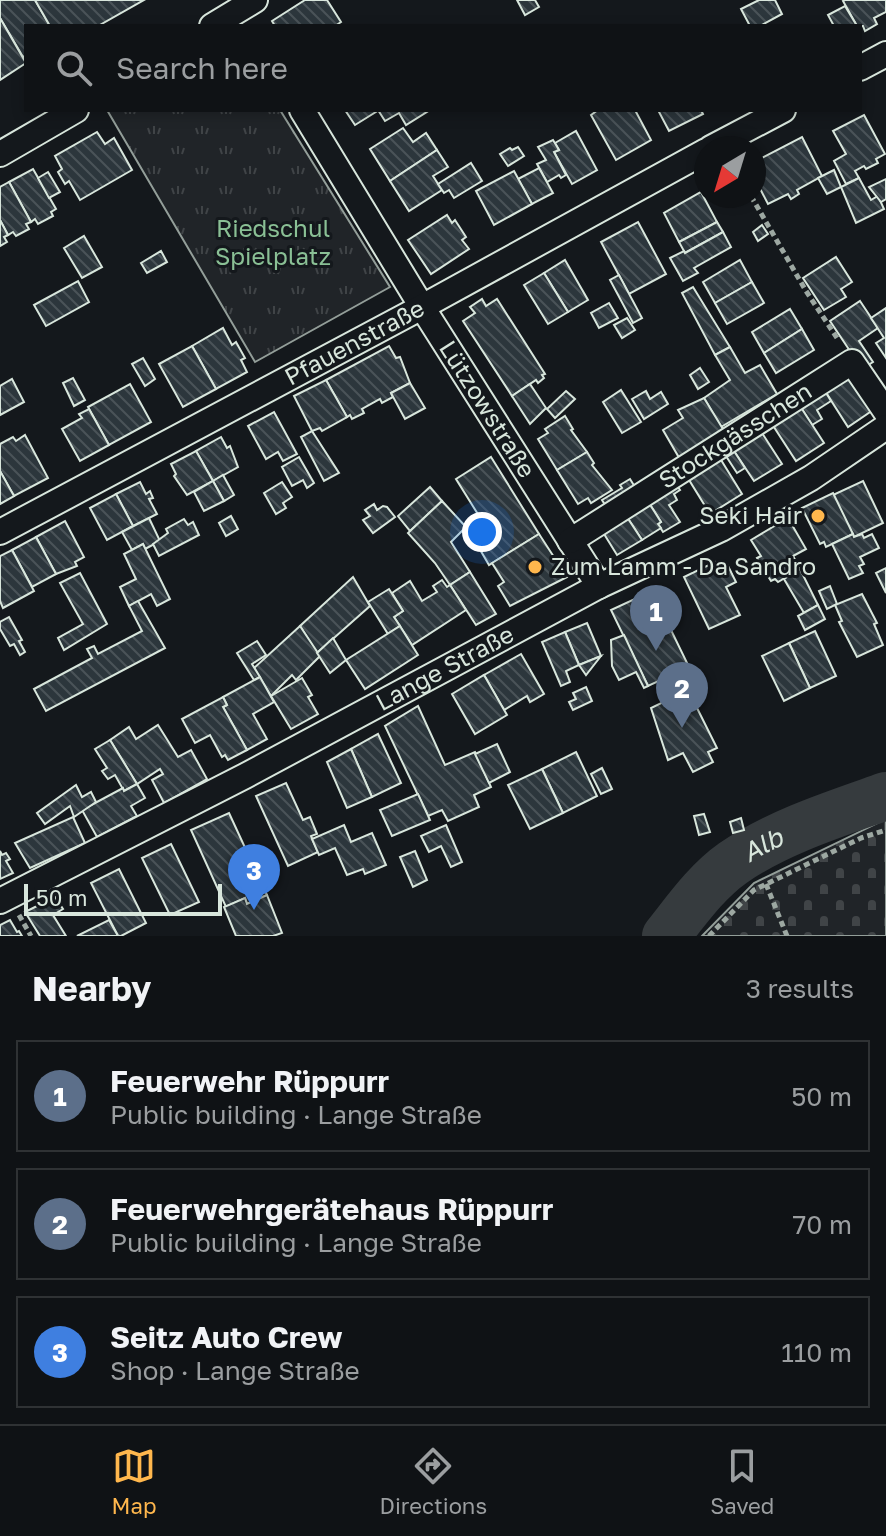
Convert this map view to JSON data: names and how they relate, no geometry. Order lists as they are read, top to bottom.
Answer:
{
  "streets": {
    "street": [
      "Pfauenstraße",
      "Lützowstraße",
      "Stockgässchen",
      "Lange Straße"
    ]
  },
  "crossings": [
    ["Pfauenstraße", "Lützowstraße"],
    ["Lützowstraße", "Stockgässchen"],
    ["Lützowstraße", "Lange Straße"]
  ],
  "water": ["Alb"],
  "parks": ["Riedschul Spielplatz"],
  "places": ["Seki Hair", "Zum Lamm - Da Sandro"],
  "scale_bar": "50 m",
  "north": "bottom left",
  "page": {
    "search": "Search here",
    "pins": ["1", "2", "3"],
    "scale": "50 m",
    "heading": ["Nearby", "3 results"],
    "list": [
      {
        "mark": "1",
        "name": "Feuerwehr Rüppurr",
        "note": "Public building · Lange Straße",
        "value": "50 m"
      },
      {
        "mark": "2",
        "name": "Feuerwehrgerätehaus Rüppurr",
        "note": "Public building · Lange Straße",
        "value": "70 m"
      },
      {
        "mark": "3",
        "name": "Seitz Auto Crew",
        "note": "Shop · Lange Straße",
        "value": "110 m"
      }
    ],
    "nav": ["Map", "Directions", "Saved"]
  }
}
